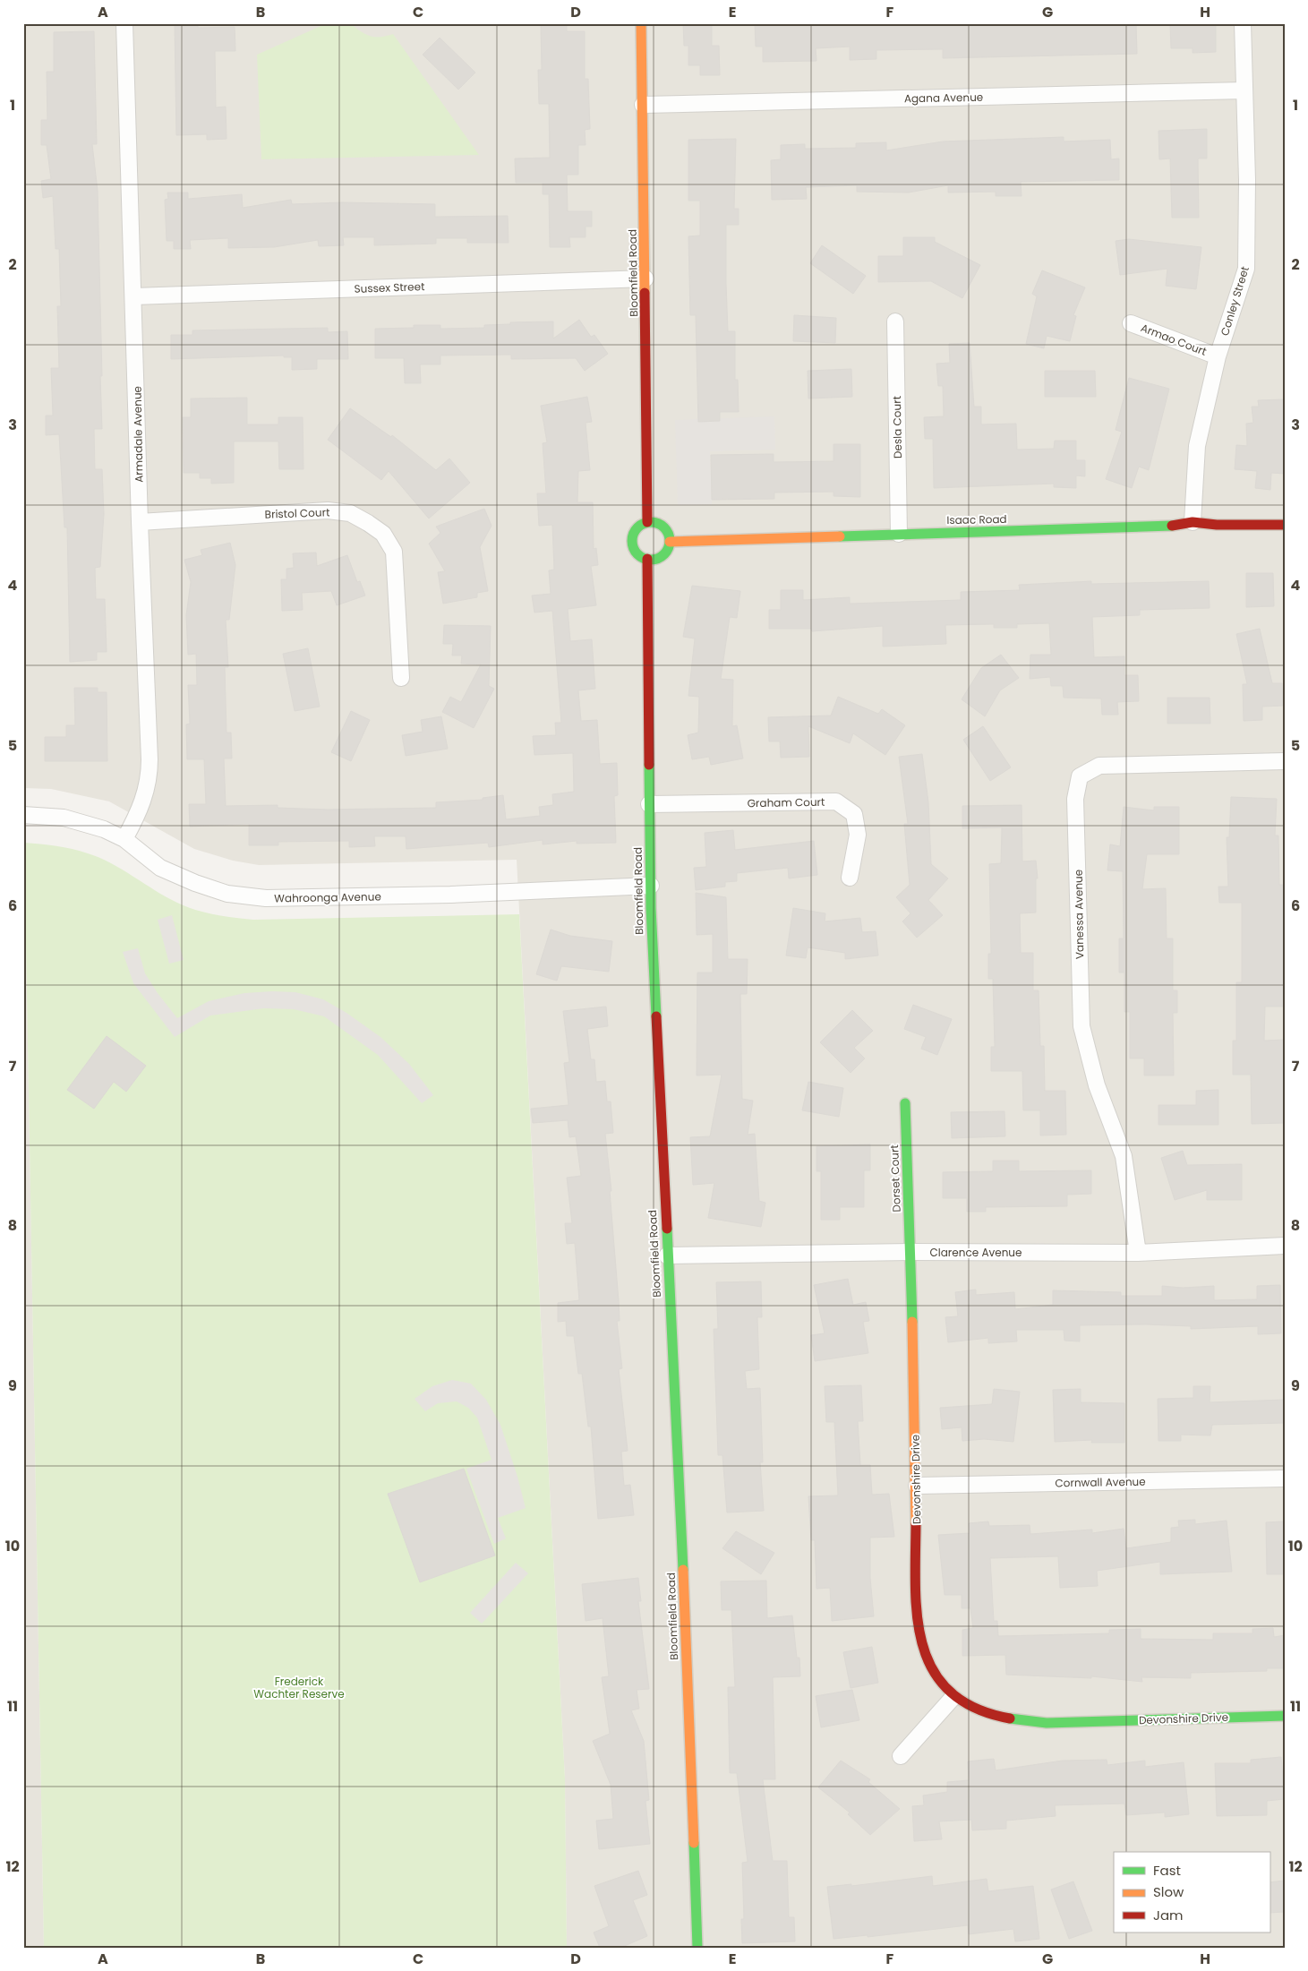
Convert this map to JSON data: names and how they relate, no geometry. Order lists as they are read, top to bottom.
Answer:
{
  "streets": {
    "street": [
      "Agana Avenue",
      "Bloomfield Road",
      "Sussex Street",
      "Conley Street",
      "Armao Court",
      "Desla Court",
      "Armadale Avenue",
      "Bristol Court",
      "Isaac Road",
      "Graham Court",
      "Wahroonga Avenue",
      "Vanessa Avenue",
      "Dorset Court",
      "Clarence Avenue",
      "Devonshire Drive",
      "Cornwall Avenue"
    ]
  },
  "crossings": [
    ["Agana Avenue", "Bloomfield Road"],
    ["Agana Avenue", "Conley Street"],
    ["Bloomfield Road", "Sussex Street"],
    ["Bloomfield Road", "Isaac Road"],
    ["Bloomfield Road", "Graham Court"],
    ["Bloomfield Road", "Wahroonga Avenue"],
    ["Bloomfield Road", "Clarence Avenue"],
    ["Sussex Street", "Armadale Avenue"],
    ["Conley Street", "Armao Court"],
    ["Conley Street", "Isaac Road"],
    ["Desla Court", "Isaac Road"],
    ["Armadale Avenue", "Bristol Court"],
    ["Armadale Avenue", "Wahroonga Avenue"],
    ["Vanessa Avenue", "Clarence Avenue"],
    ["Dorset Court", "Clarence Avenue"],
    ["Dorset Court", "Devonshire Drive"],
    ["Clarence Avenue", "Devonshire Drive"],
    ["Devonshire Drive", "Cornwall Avenue"]
  ],
  "parks": ["Frederick Wachter Reserve"],
  "legend": ["Fast", "Slow", "Jam"],
  "grid": {
    "columns": [
      "A",
      "B",
      "C",
      "D",
      "E",
      "F",
      "G",
      "H"
    ],
    "rows": [
      "1",
      "2",
      "3",
      "4",
      "5",
      "6",
      "7",
      "8",
      "9",
      "10",
      "11",
      "12"
    ]
  }
}
